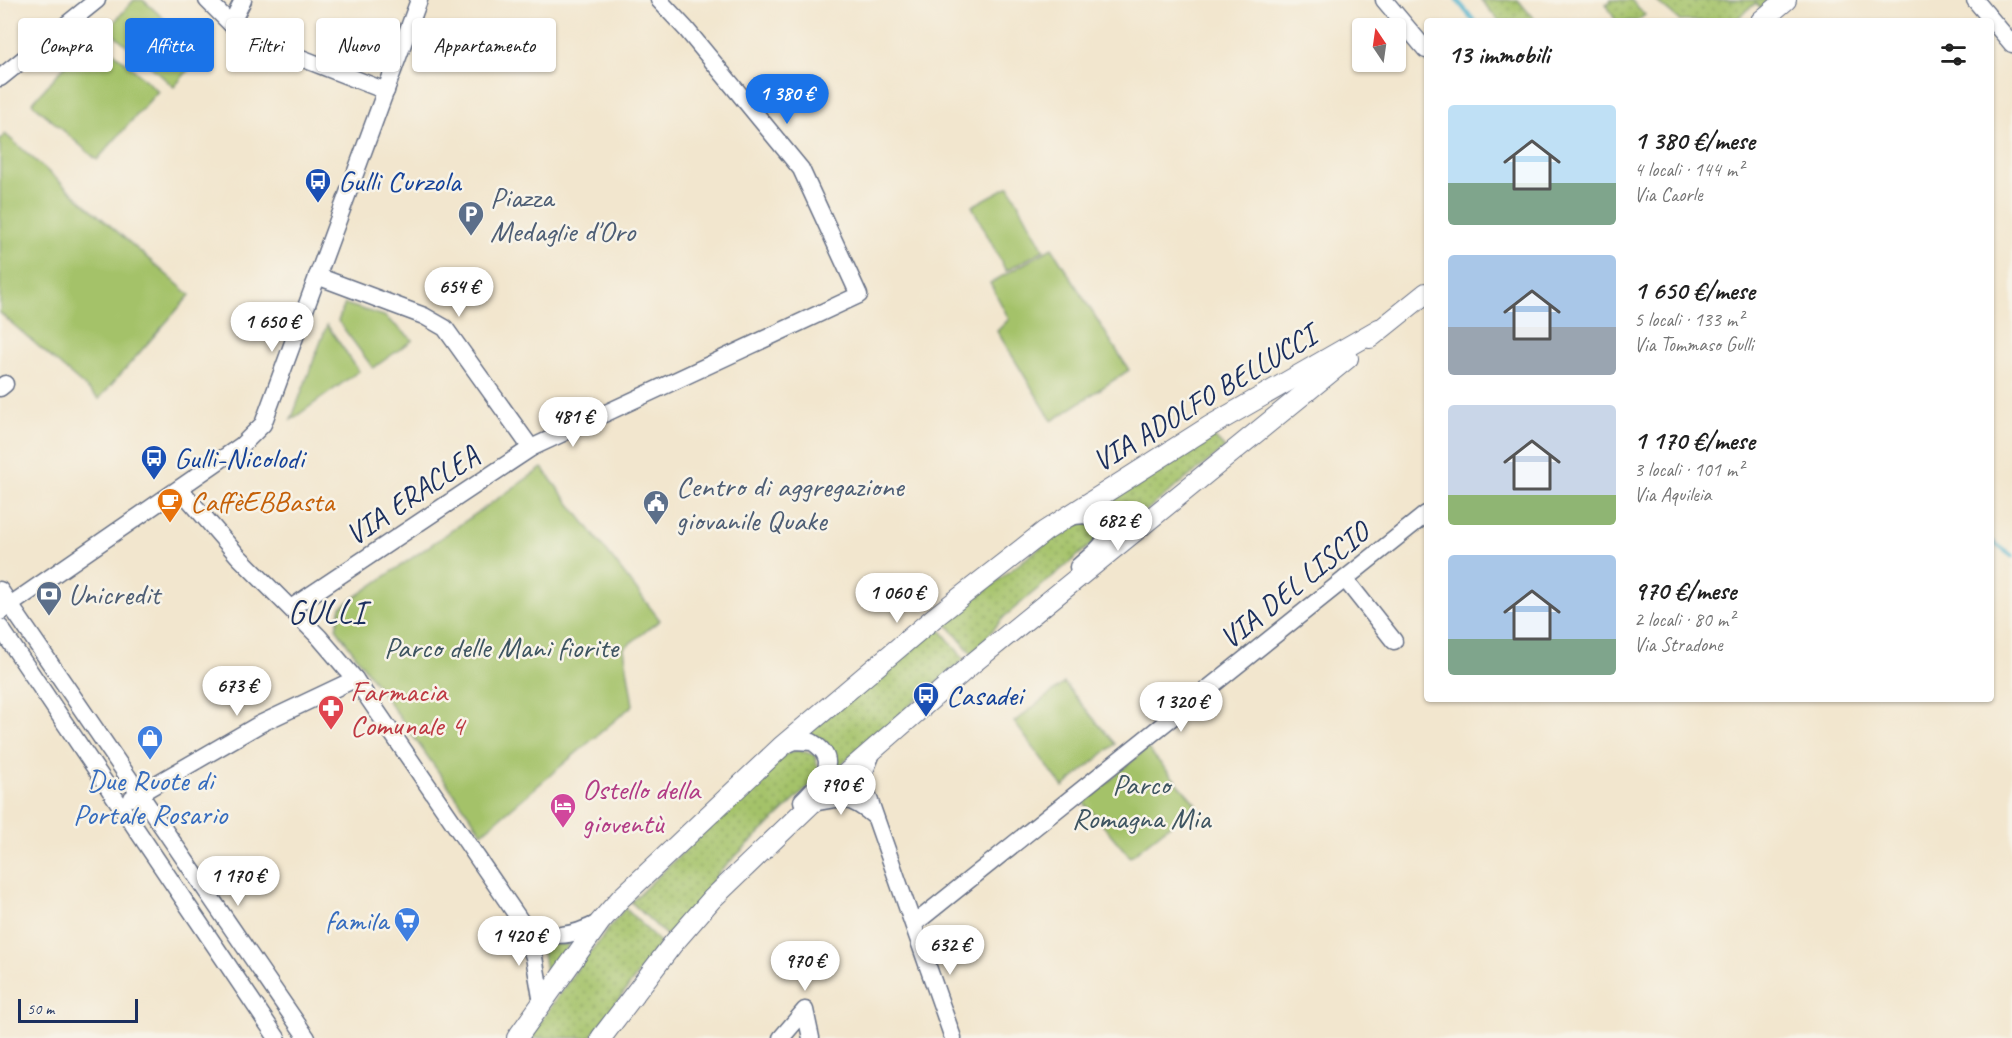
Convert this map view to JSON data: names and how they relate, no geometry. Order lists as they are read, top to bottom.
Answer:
{
  "streets": {
    "street": ["VIA ADOLFO BELLUCCI", "VIA ERACLEA", "VIA DEL LISCIO"]
  },
  "districts": ["GULLI"],
  "parks": ["Parco delle Mani fiorite", "Parco Romagna Mia"],
  "places": {
    "bus stop": ["Gulli Curzola", "Gulli-Nicolodi", "Casadei"],
    "parking": ["Piazza Medaglie d'Oro"],
    "cafe": ["CaffèEBBasta"],
    "public building": ["Centro di aggregazione giovanile Quake"],
    "bank": ["Unicredit"],
    "pharmacy": ["Farmacia Comunale 4"],
    "shop": ["Due Ruote di Portale Rosario"],
    "hotel": ["Ostello della gioventù"],
    "supermarket": ["famila"]
  },
  "scale_bar": "50 m",
  "north": "top",
  "page": {
    "chip": [
      "Compra",
      "Affitta",
      "Filtri",
      "Nuovo",
      "Appartamento"
    ],
    "heading": "13 immobili",
    "price": [
      "1 380 €",
      "654 €",
      "1 650 €",
      "481 €",
      "682 €",
      "1 060 €",
      "673 €",
      "1 320 €",
      "790 €",
      "1 170 €",
      "1 420 €",
      "632 €",
      "970 €"
    ],
    "list": [
      {
        "name": "1 380 €/mese",
        "note": "4 locali · 144 m² · Via Caorle"
      },
      {
        "name": "1 650 €/mese",
        "note": "5 locali · 133 m² · Via Tommaso Gulli"
      },
      {
        "name": "1 170 €/mese",
        "note": "3 locali · 101 m² · Via Aquileia"
      },
      {
        "name": "970 €/mese",
        "note": "2 locali · 80 m² · Via Stradone"
      }
    ],
    "scale": "50 m"
  }
}
